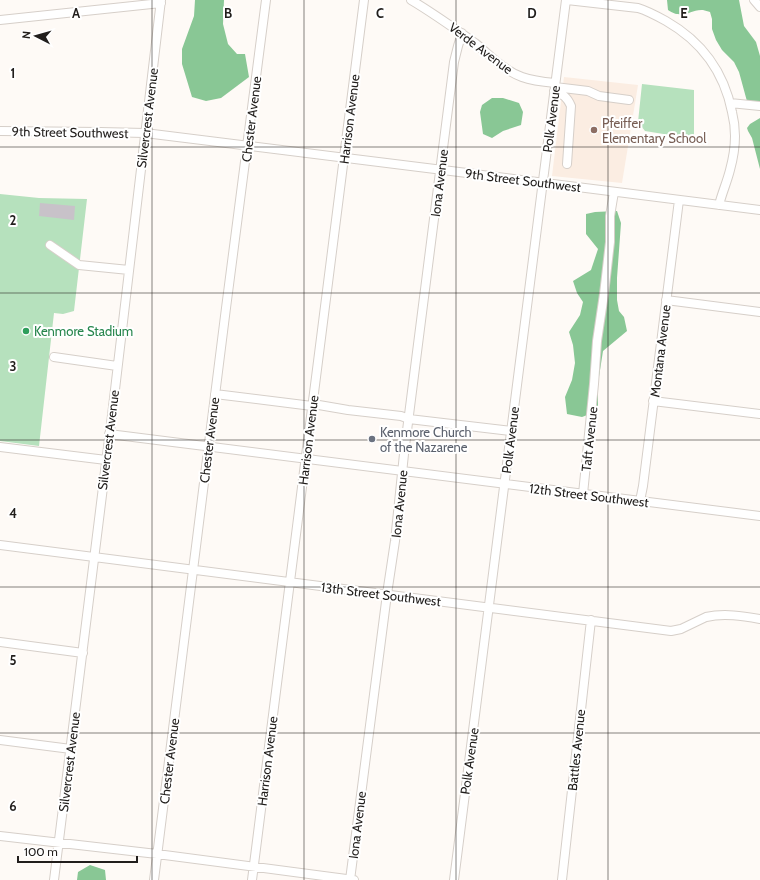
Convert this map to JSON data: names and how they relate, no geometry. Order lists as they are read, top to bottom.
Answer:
{
  "streets": {
    "street": [
      "Verde Avenue",
      "Silvercrest Avenue",
      "Chester Avenue",
      "Harrison Avenue",
      "Polk Avenue",
      "9th Street Southwest",
      "Iona Avenue",
      "Montana Avenue",
      "Taft Avenue",
      "12th Street Southwest",
      "13th Street Southwest",
      "Battles Avenue"
    ]
  },
  "crossings": [
    ["Verde Avenue", "Polk Avenue"],
    ["Verde Avenue", "Iona Avenue"],
    ["Silvercrest Avenue", "9th Street Southwest"],
    ["Silvercrest Avenue", "12th Street Southwest"],
    ["Silvercrest Avenue", "13th Street Southwest"],
    ["Chester Avenue", "9th Street Southwest"],
    ["Chester Avenue", "12th Street Southwest"],
    ["Chester Avenue", "13th Street Southwest"],
    ["Harrison Avenue", "9th Street Southwest"],
    ["Harrison Avenue", "12th Street Southwest"],
    ["Harrison Avenue", "13th Street Southwest"],
    ["Polk Avenue", "9th Street Southwest"],
    ["Polk Avenue", "12th Street Southwest"],
    ["Polk Avenue", "13th Street Southwest"],
    ["9th Street Southwest", "Iona Avenue"],
    ["9th Street Southwest", "Montana Avenue"],
    ["9th Street Southwest", "Taft Avenue"],
    ["Iona Avenue", "12th Street Southwest"],
    ["Iona Avenue", "13th Street Southwest"],
    ["Montana Avenue", "12th Street Southwest"],
    ["Taft Avenue", "12th Street Southwest"],
    ["13th Street Southwest", "Battles Avenue"]
  ],
  "places": ["Pfeiffer Elementary School", "Kenmore Stadium", "Kenmore Church of the Nazarene"],
  "scale_bar": "100 m",
  "north": "left",
  "grid": {
    "columns": [
      "A",
      "B",
      "C",
      "D",
      "E"
    ],
    "rows": [
      "1",
      "2",
      "3",
      "4",
      "5",
      "6"
    ]
  }
}
